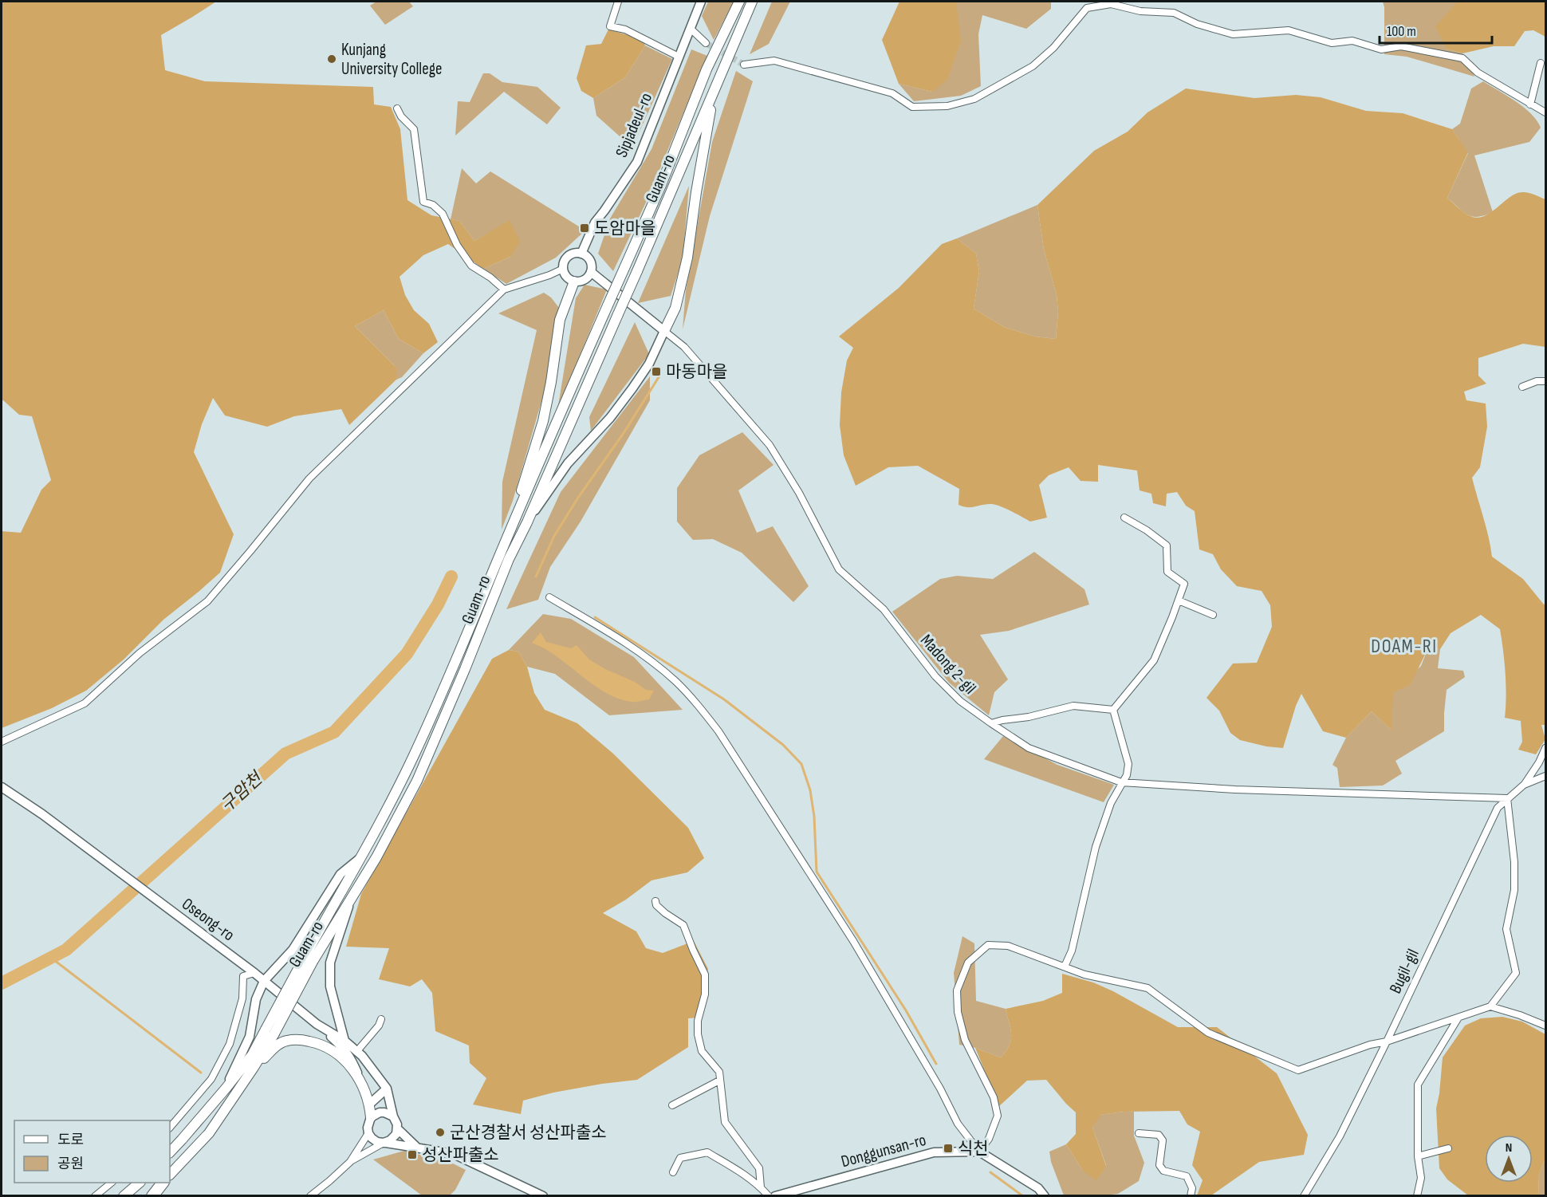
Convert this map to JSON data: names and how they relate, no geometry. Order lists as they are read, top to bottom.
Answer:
{
  "streets": {
    "main road": [
      "Sipjadeul-ro",
      "Guam-ro",
      "Oseong-ro",
      "Donggunsan-ro"
    ],
    "street": ["Madong 2-gil", "Bugil-gil"]
  },
  "crossings": [
    ["Madong 2-gil", "Bugil-gil"]
  ],
  "districts": ["DOAM-RI"],
  "water": ["구암천"],
  "places": {
    "other": ["Kunjang University College", "군산경찰서 성산파출소"],
    "transit": [
      "도암마을",
      "마동마을",
      "식천",
      "성산파출소"
    ]
  },
  "legend": ["도로", "공원"],
  "scale_bar": "100 m",
  "north": "top"
}
